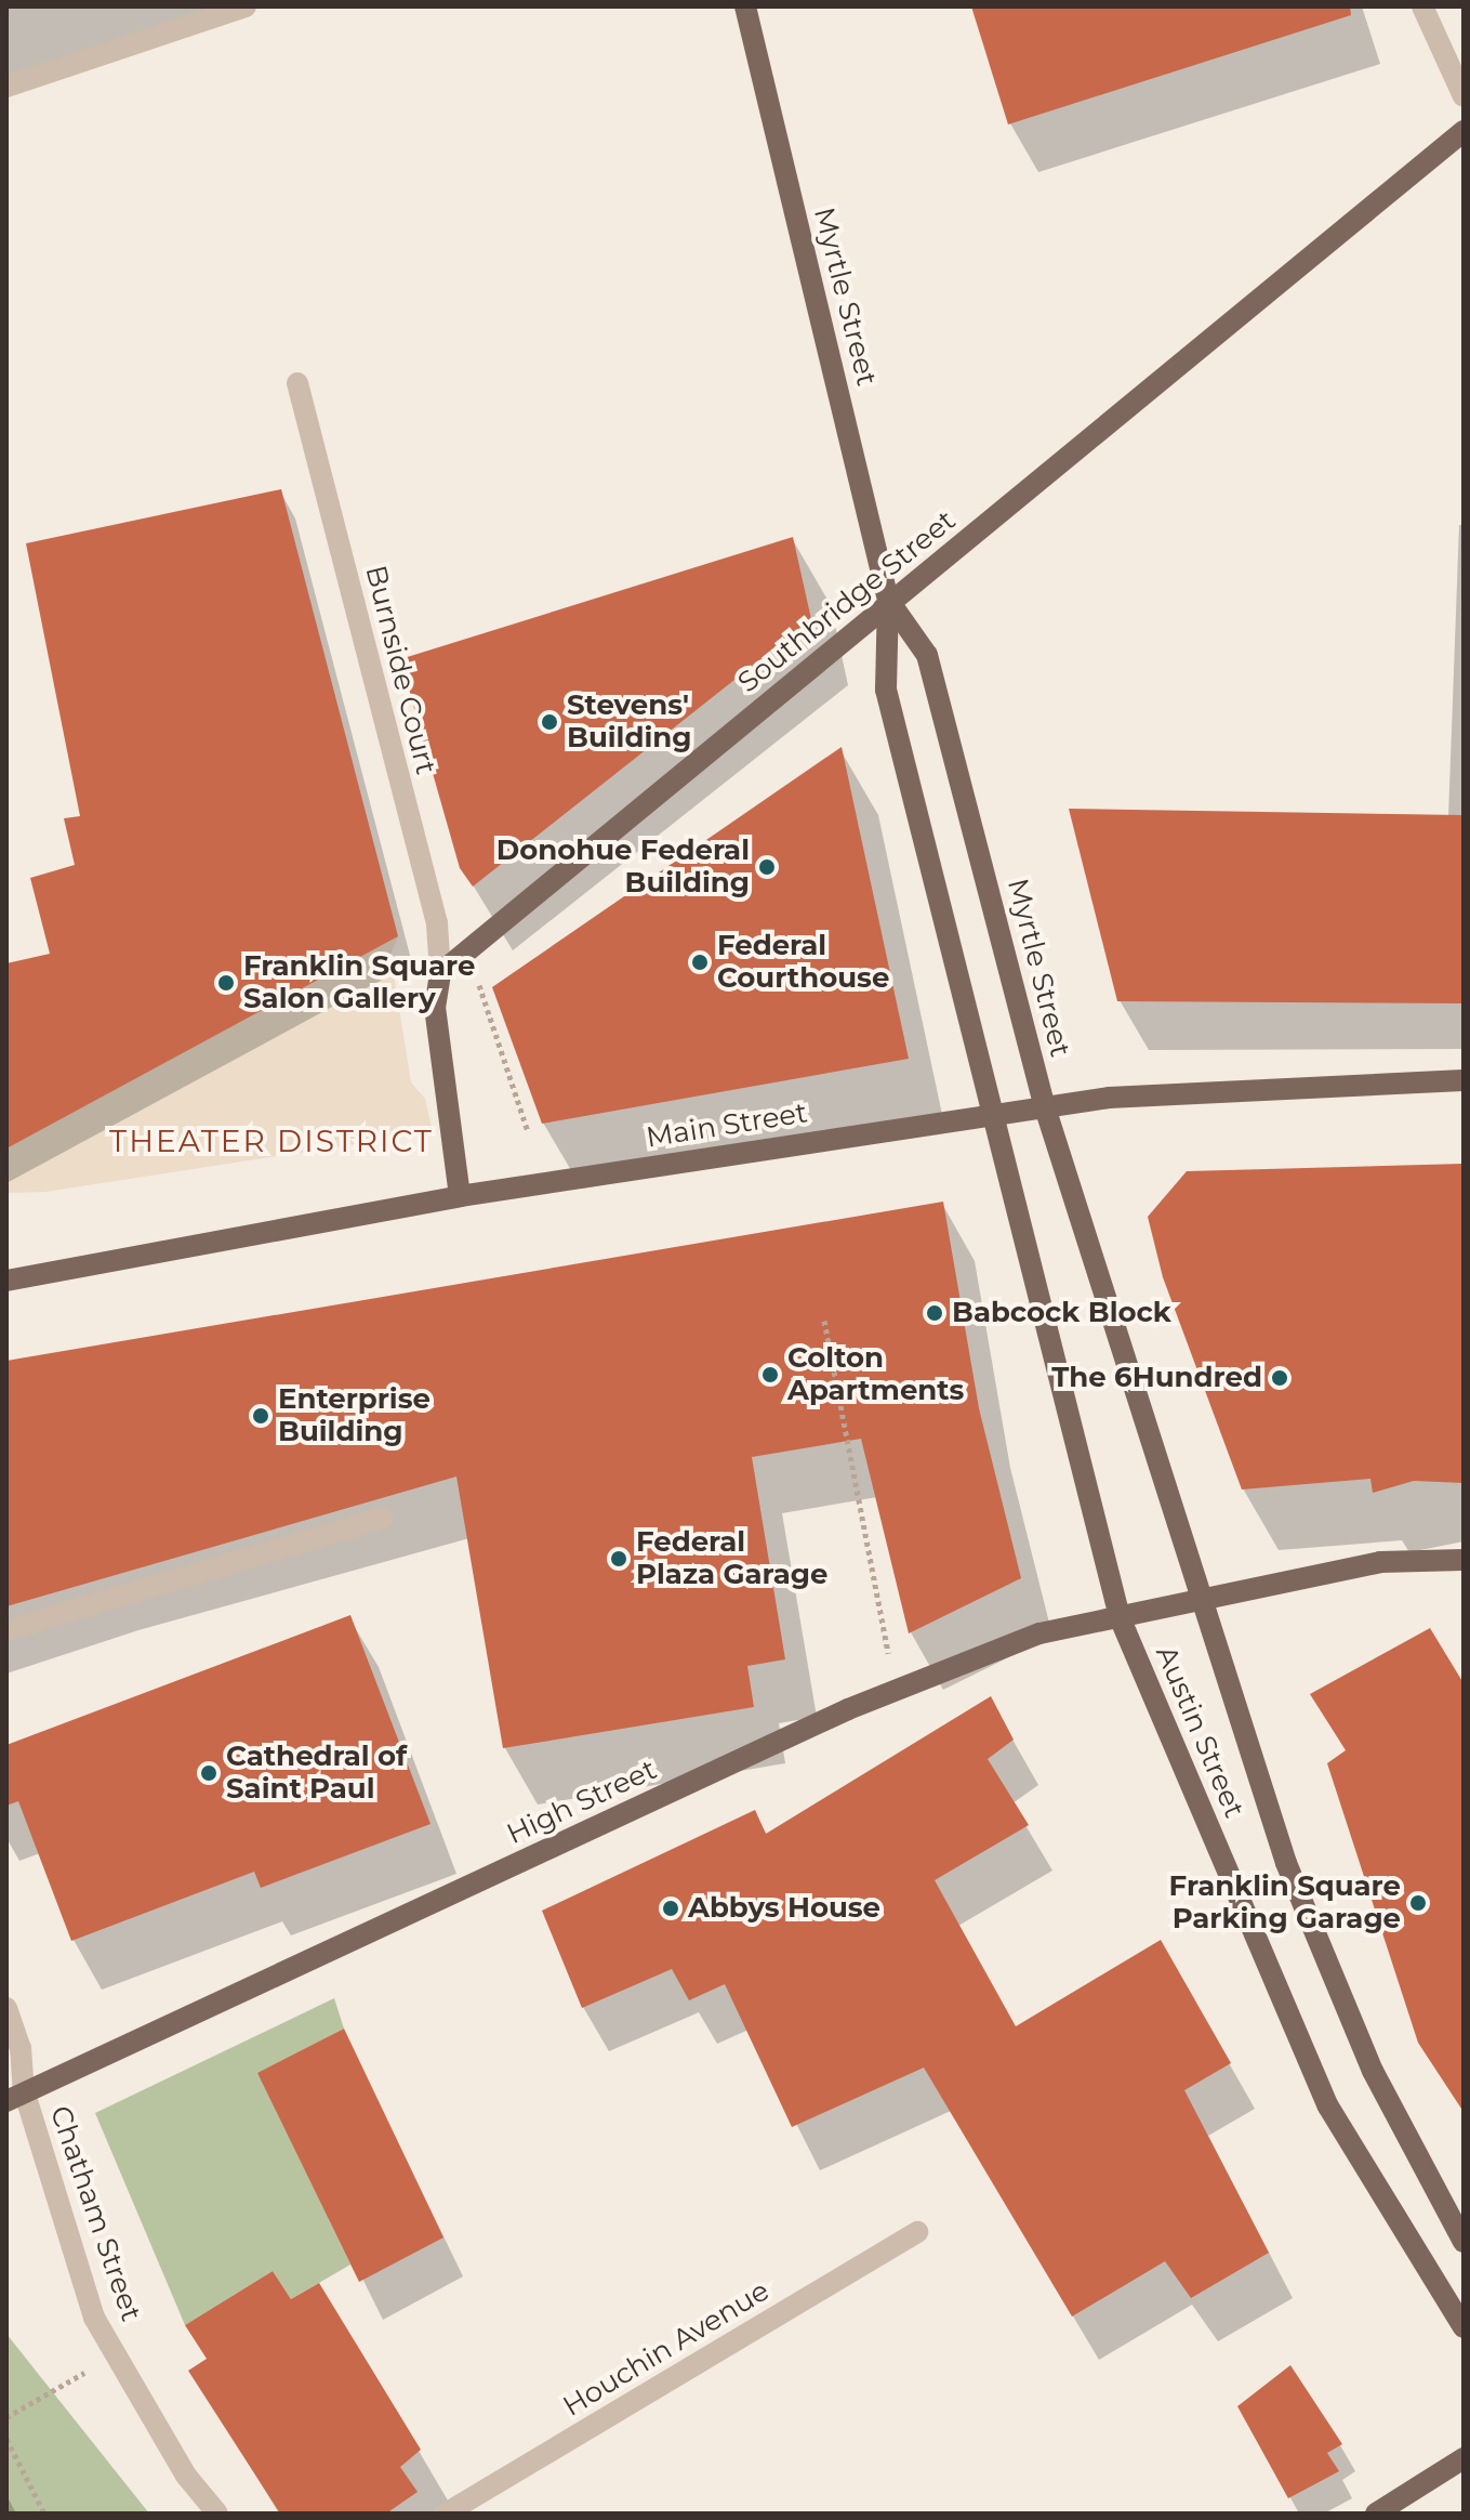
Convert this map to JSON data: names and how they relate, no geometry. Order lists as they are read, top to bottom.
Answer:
{
  "streets": {
    "main road": [
      "Myrtle Street",
      "Southbridge Street",
      "Main Street",
      "Austin Street",
      "High Street"
    ],
    "street": ["Burnside Court", "Chatham Street", "Houchin Avenue"]
  },
  "crossings": [
    ["Myrtle Street", "Southbridge Street"],
    ["Myrtle Street", "Main Street"],
    ["Myrtle Street", "Austin Street"],
    ["Southbridge Street", "Burnside Court"],
    ["Main Street", "Austin Street"],
    ["Austin Street", "High Street"],
    ["High Street", "Chatham Street"]
  ],
  "districts": ["THEATER DISTRICT"],
  "places": [
    "Stevens' Building",
    "Donohue Federal Building",
    "Federal Courthouse",
    "Franklin Square Salon Gallery",
    "Babcock Block",
    "Colton Apartments",
    "The 6Hundred",
    "Enterprise Building",
    "Federal Plaza Garage",
    "Cathedral of Saint Paul",
    "Franklin Square Parking Garage",
    "Abbys House"
  ]
}
